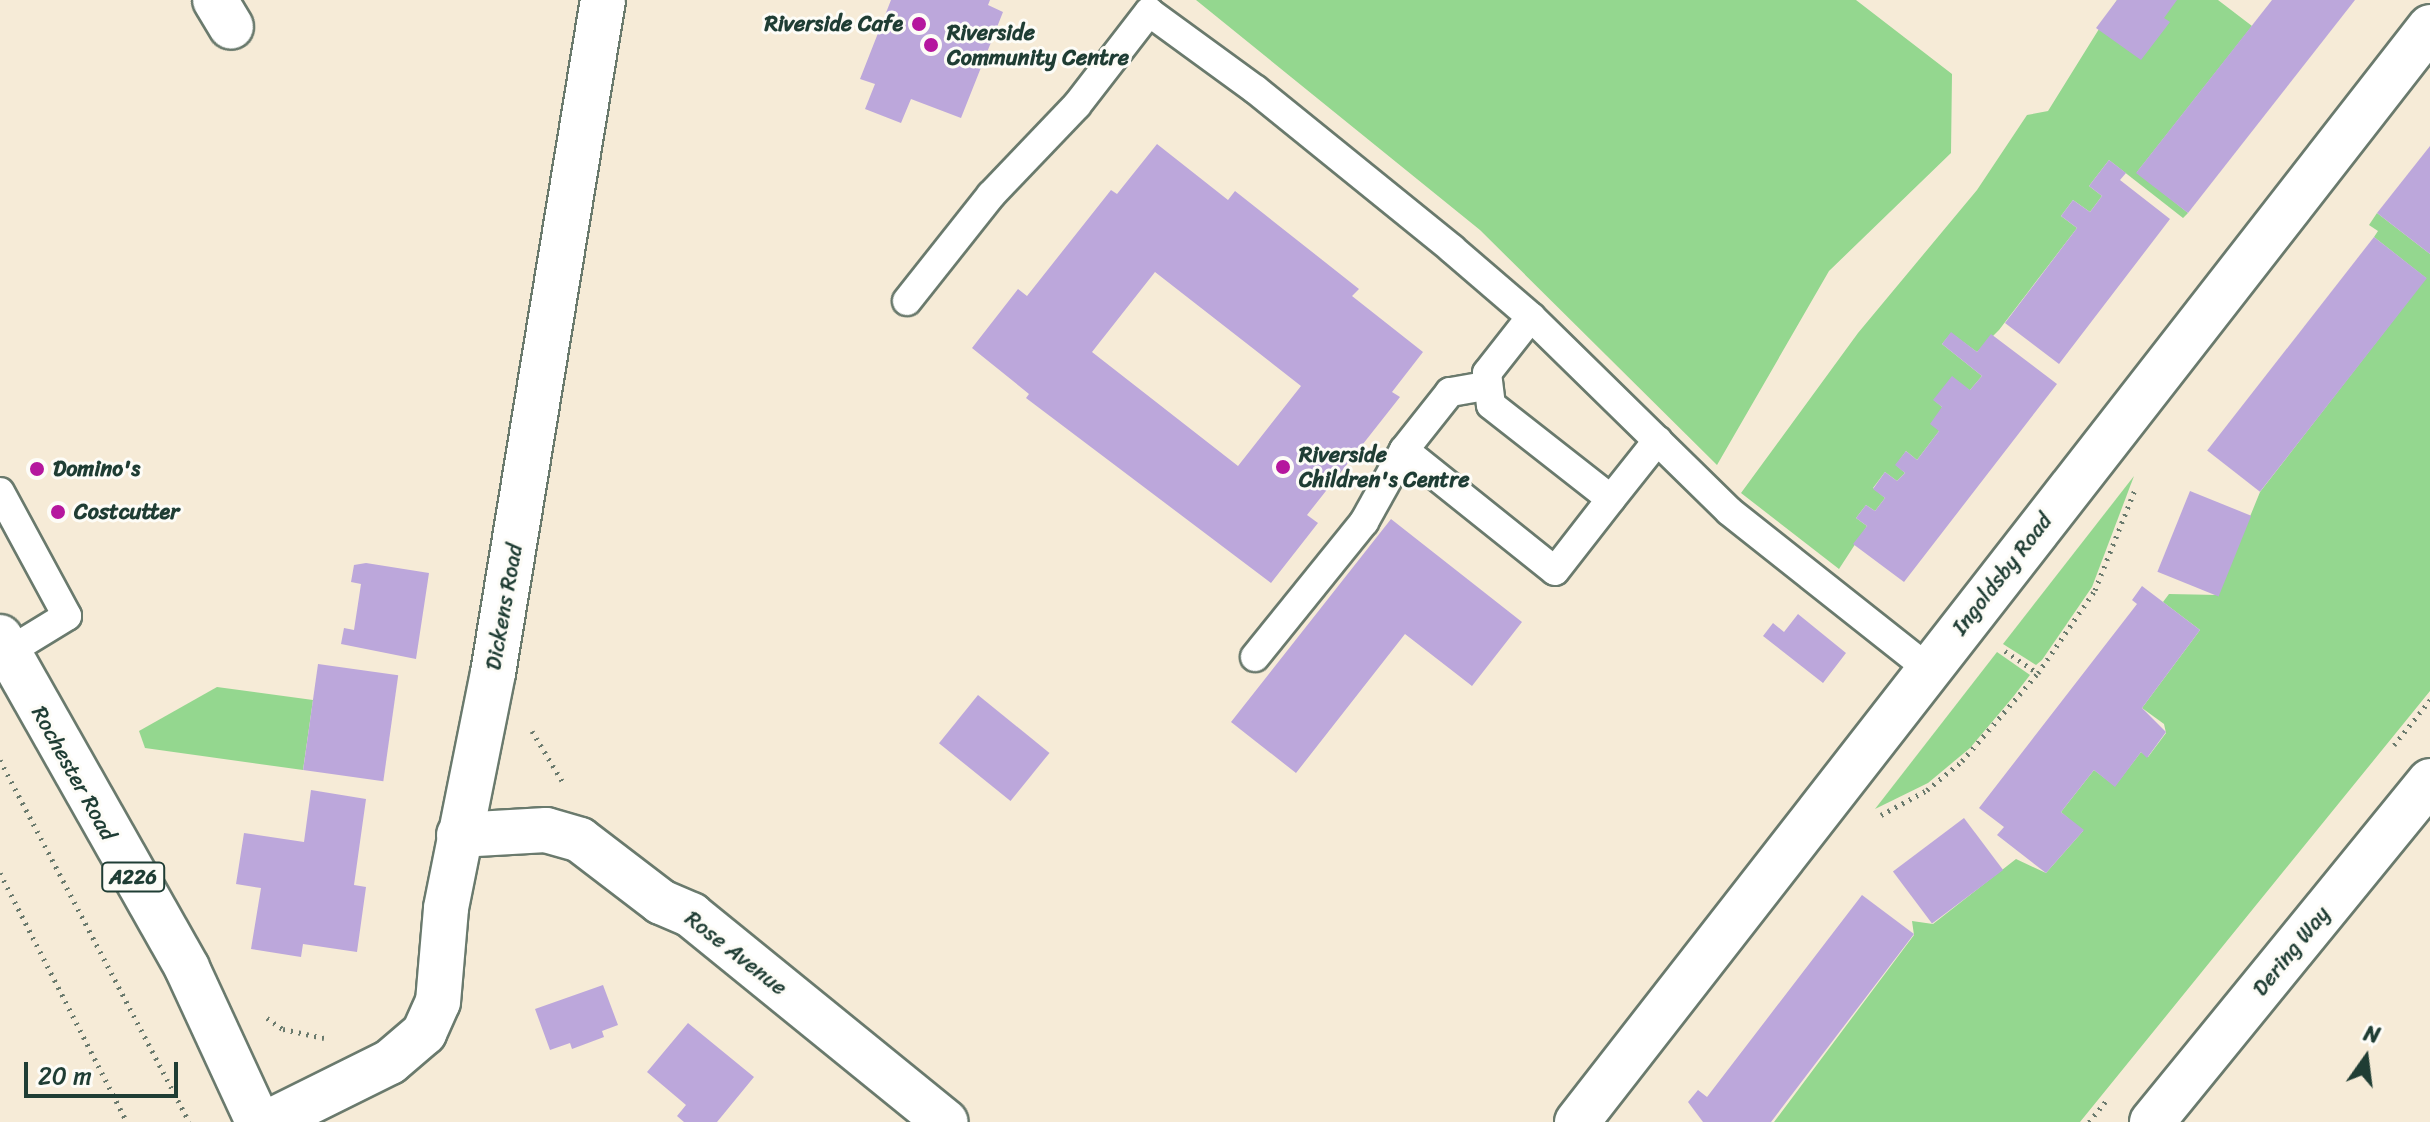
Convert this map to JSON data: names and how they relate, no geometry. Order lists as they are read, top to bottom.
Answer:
{
  "streets": {
    "street": [
      "Ingoldsby Road",
      "Dickens Road",
      "Rochester Road",
      "A226",
      "Dering Way",
      "Rose Avenue"
    ]
  },
  "crossings": [
    ["Dickens Road", "Rose Avenue"]
  ],
  "places": [
    "Riverside Cafe",
    "Riverside Community Centre",
    "Riverside Children's Centre",
    "Domino's",
    "Costcutter"
  ],
  "scale_bar": "20 m",
  "north": "top"
}
